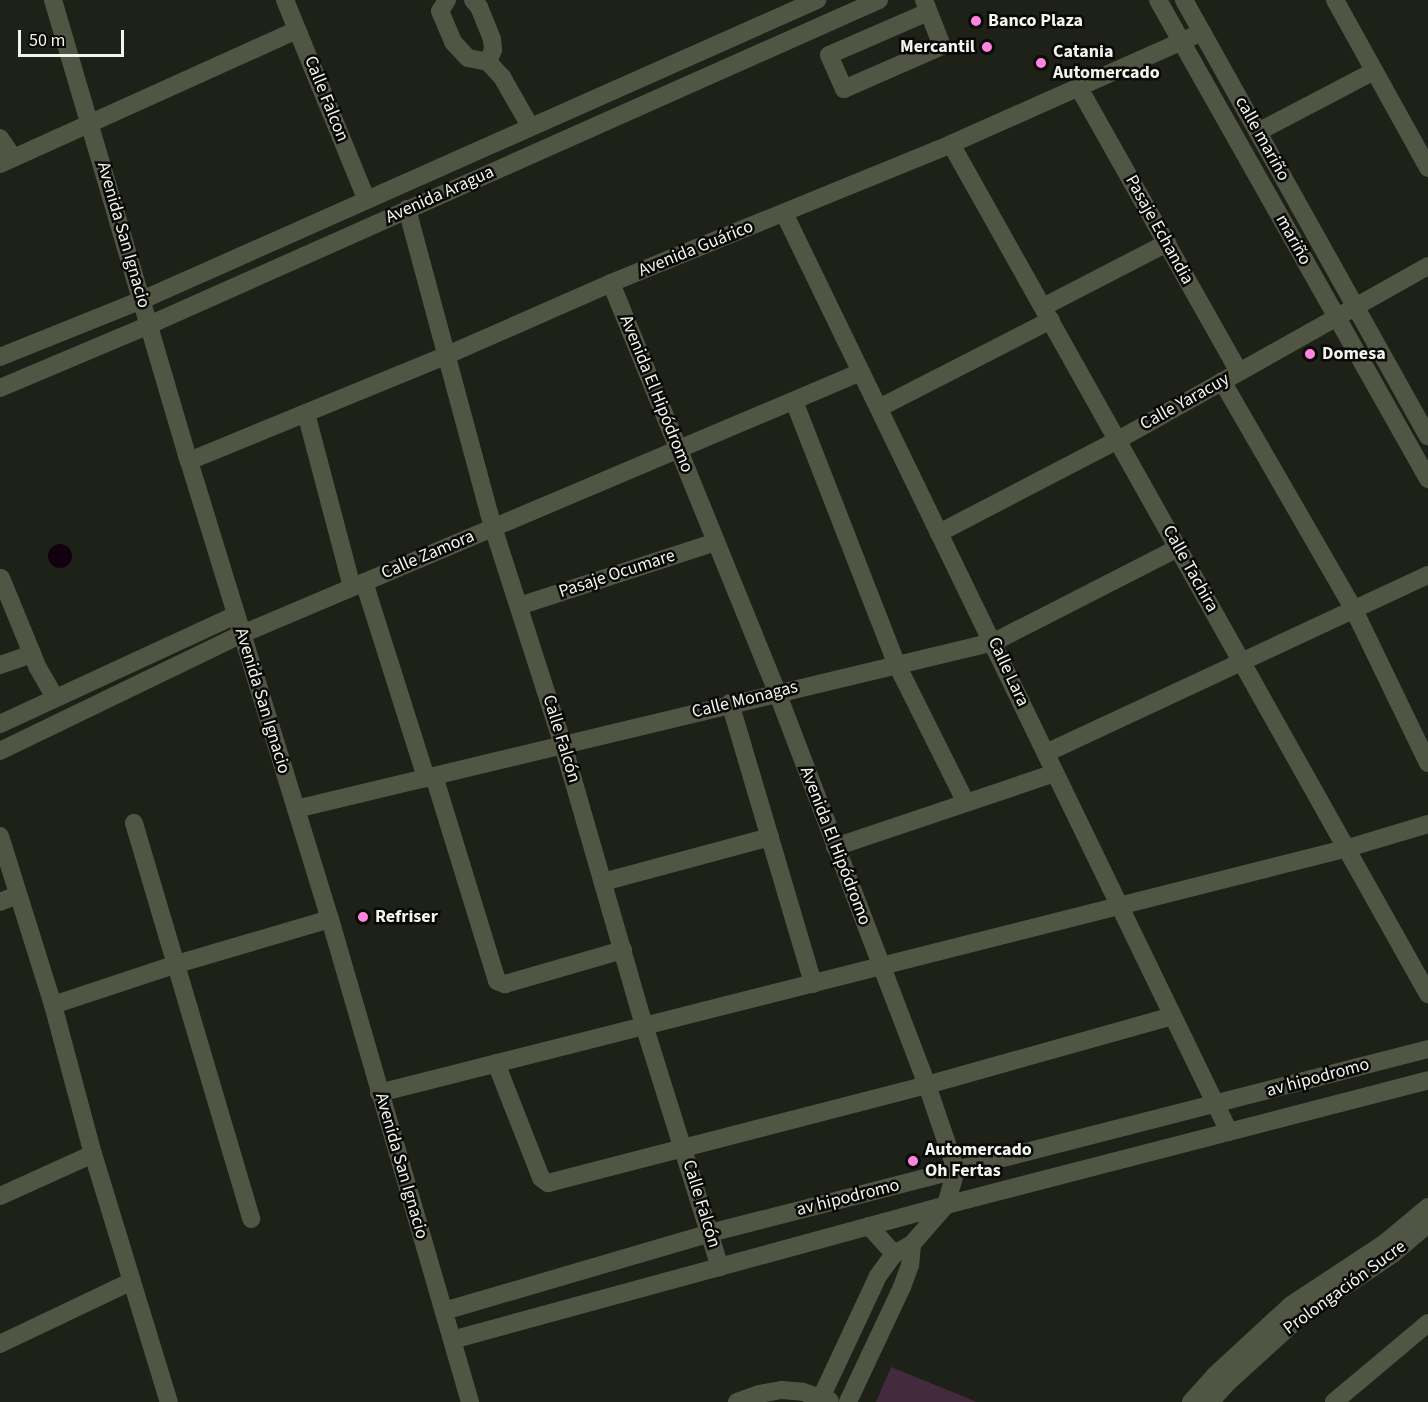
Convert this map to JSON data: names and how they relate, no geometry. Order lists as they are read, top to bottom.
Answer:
{
  "streets": {
    "street": [
      "Calle Falcon",
      "calle mariño",
      "Avenida Aragua",
      "Pasaje Echandia",
      "Avenida San Ignacio",
      "mariño",
      "Avenida Guárico",
      "Avenida El Hipódromo",
      "Calle Yaracuy",
      "Calle Zamora",
      "Calle Tachira",
      "Pasaje Ocumare",
      "Calle Lara",
      "Calle Monagas",
      "Calle Falcón",
      "av hipodromo",
      "Prolongación Sucre"
    ]
  },
  "crossings": [
    ["Calle Falcon", "Avenida Aragua"],
    ["calle mariño", "Avenida Guárico"],
    ["calle mariño", "Calle Yaracuy"],
    ["Avenida Aragua", "Avenida San Ignacio"],
    ["Avenida Aragua", "Calle Falcón"],
    ["Pasaje Echandia", "Avenida Guárico"],
    ["Pasaje Echandia", "Calle Yaracuy"],
    ["Avenida San Ignacio", "Avenida Guárico"],
    ["Avenida San Ignacio", "Calle Zamora"],
    ["Avenida San Ignacio", "Calle Monagas"],
    ["Avenida San Ignacio", "av hipodromo"],
    ["mariño", "Avenida Guárico"],
    ["mariño", "Calle Yaracuy"],
    ["Avenida Guárico", "Avenida El Hipódromo"],
    ["Avenida Guárico", "Calle Tachira"],
    ["Avenida Guárico", "Calle Lara"],
    ["Avenida Guárico", "Calle Falcón"],
    ["Avenida El Hipódromo", "Calle Zamora"],
    ["Avenida El Hipódromo", "Pasaje Ocumare"],
    ["Avenida El Hipódromo", "Calle Monagas"],
    ["Avenida El Hipódromo", "av hipodromo"],
    ["Calle Yaracuy", "Calle Tachira"],
    ["Calle Yaracuy", "Calle Lara"],
    ["Calle Zamora", "Calle Lara"],
    ["Calle Zamora", "Calle Falcón"],
    ["Calle Tachira", "Calle Monagas"],
    ["Pasaje Ocumare", "Calle Falcón"],
    ["Calle Lara", "Calle Monagas"],
    ["Calle Lara", "av hipodromo"],
    ["Calle Monagas", "Calle Falcón"],
    ["Calle Falcón", "av hipodromo"]
  ],
  "places": [
    "Banco Plaza",
    "Mercantil",
    "Catania Automercado",
    "Domesa",
    "Refriser",
    "Automercado Oh Fertas"
  ],
  "scale_bar": "50 m"
}
